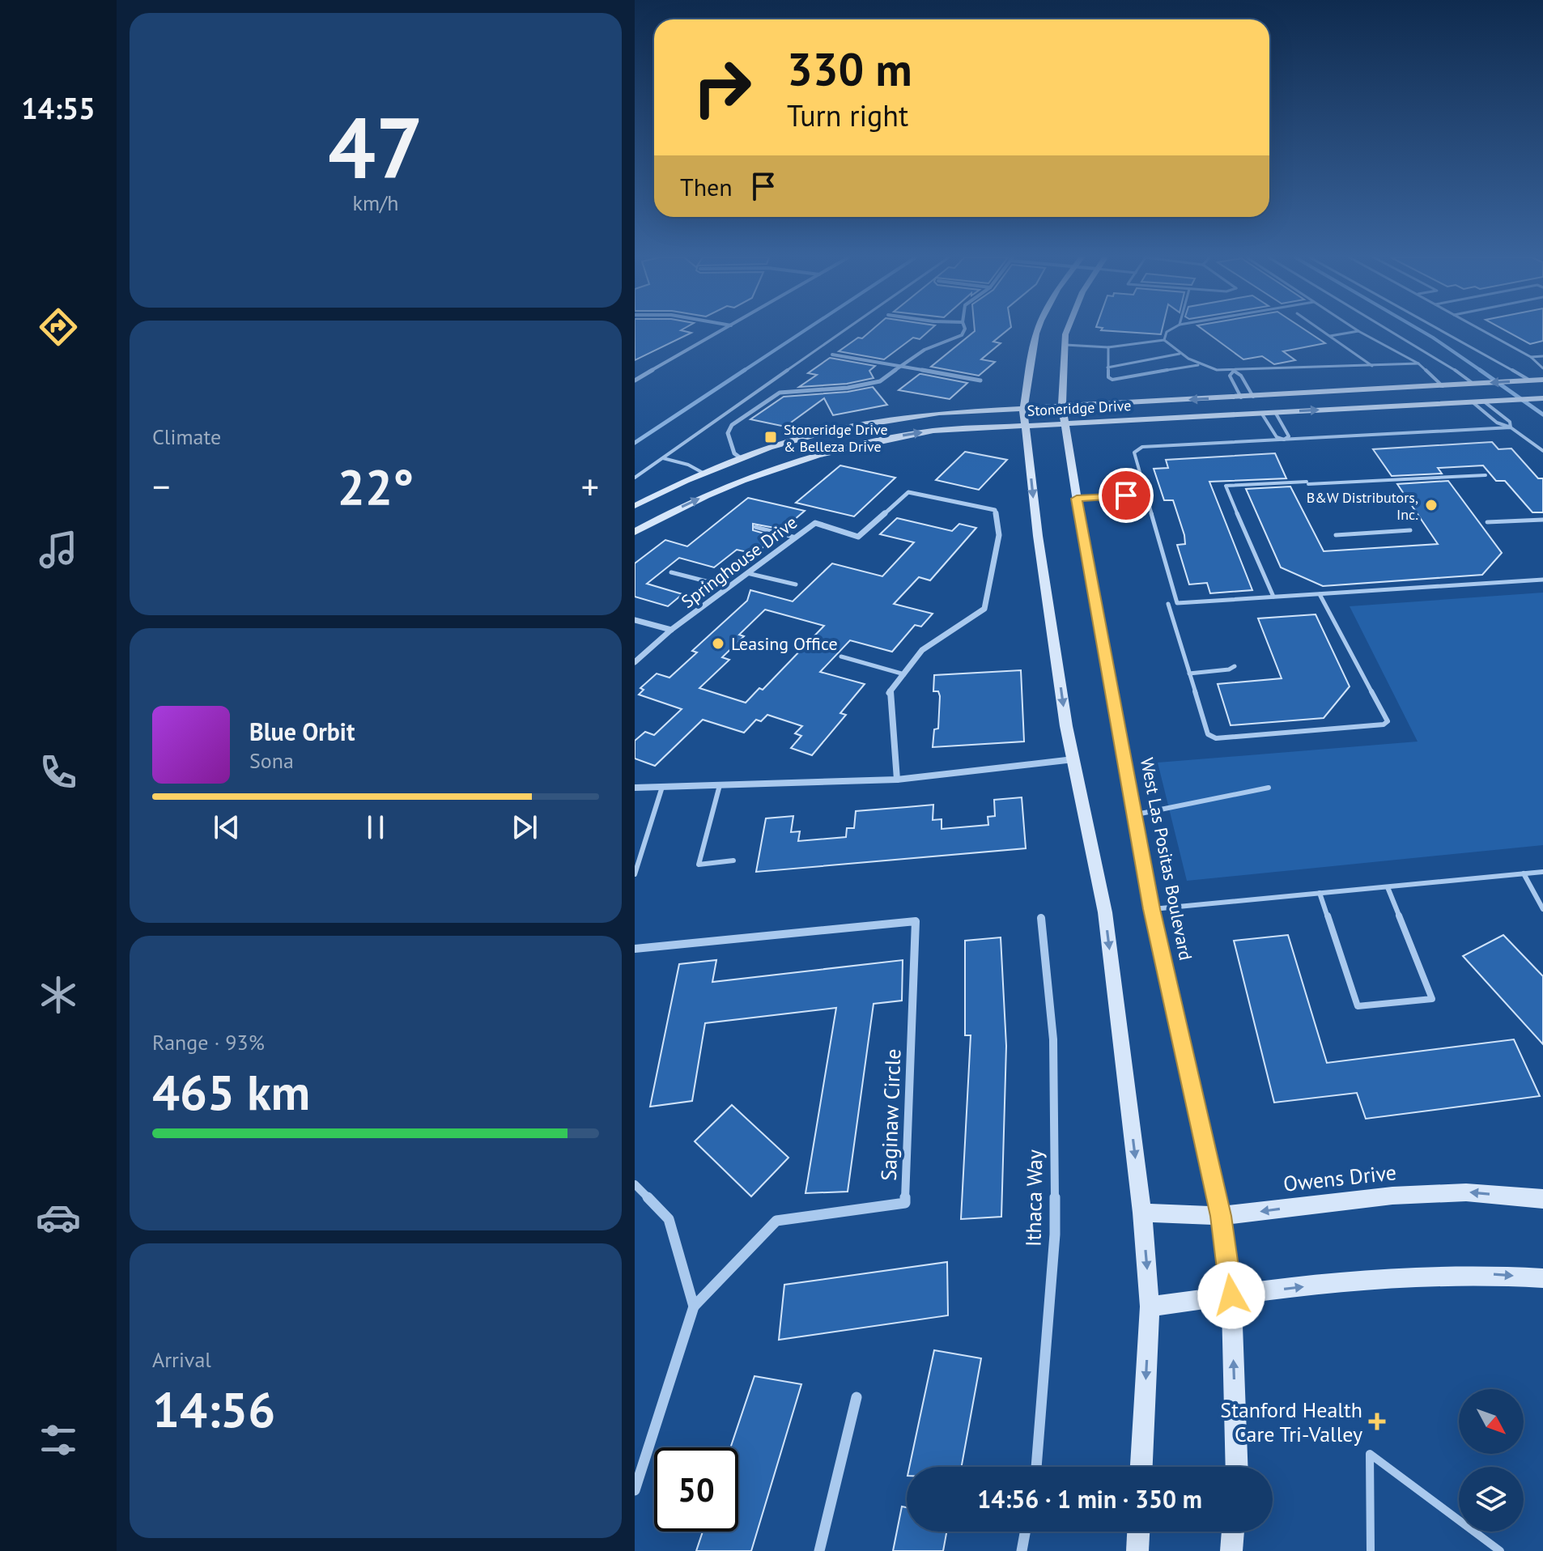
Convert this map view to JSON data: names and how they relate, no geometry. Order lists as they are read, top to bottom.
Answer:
{
  "streets": {
    "main road": ["Stoneridge Drive", "West Las Positas Boulevard", "Owens Drive"],
    "street": ["Springhouse Drive", "Saginaw Circle", "Ithaca Way"]
  },
  "crossings": [
    ["Stoneridge Drive", "West Las Positas Boulevard"],
    ["West Las Positas Boulevard", "Owens Drive"]
  ],
  "places": {
    "transit": ["Stoneridge Drive & Belleza Drive"],
    "other": ["B&W Distributors, Inc.", "Leasing Office"],
    "health": ["Stanford Health Care Tri-Valley"]
  },
  "north": "bottom right",
  "page": {
    "tabs": "14:55",
    "tile": [
      ["47", "km/h"],
      "Climate",
      ["Range · 93%", "465 km"],
      ["Arrival", "14:56"]
    ],
    "turn": ["330 m", "Turn right"],
    "then": "Then",
    "heat": ["−", "22°", "+"],
    "song": ["Blue Orbit", "Sona"],
    "limit": "50",
    "trip": "14:56 · 1 min · 350 m"
  }
}
